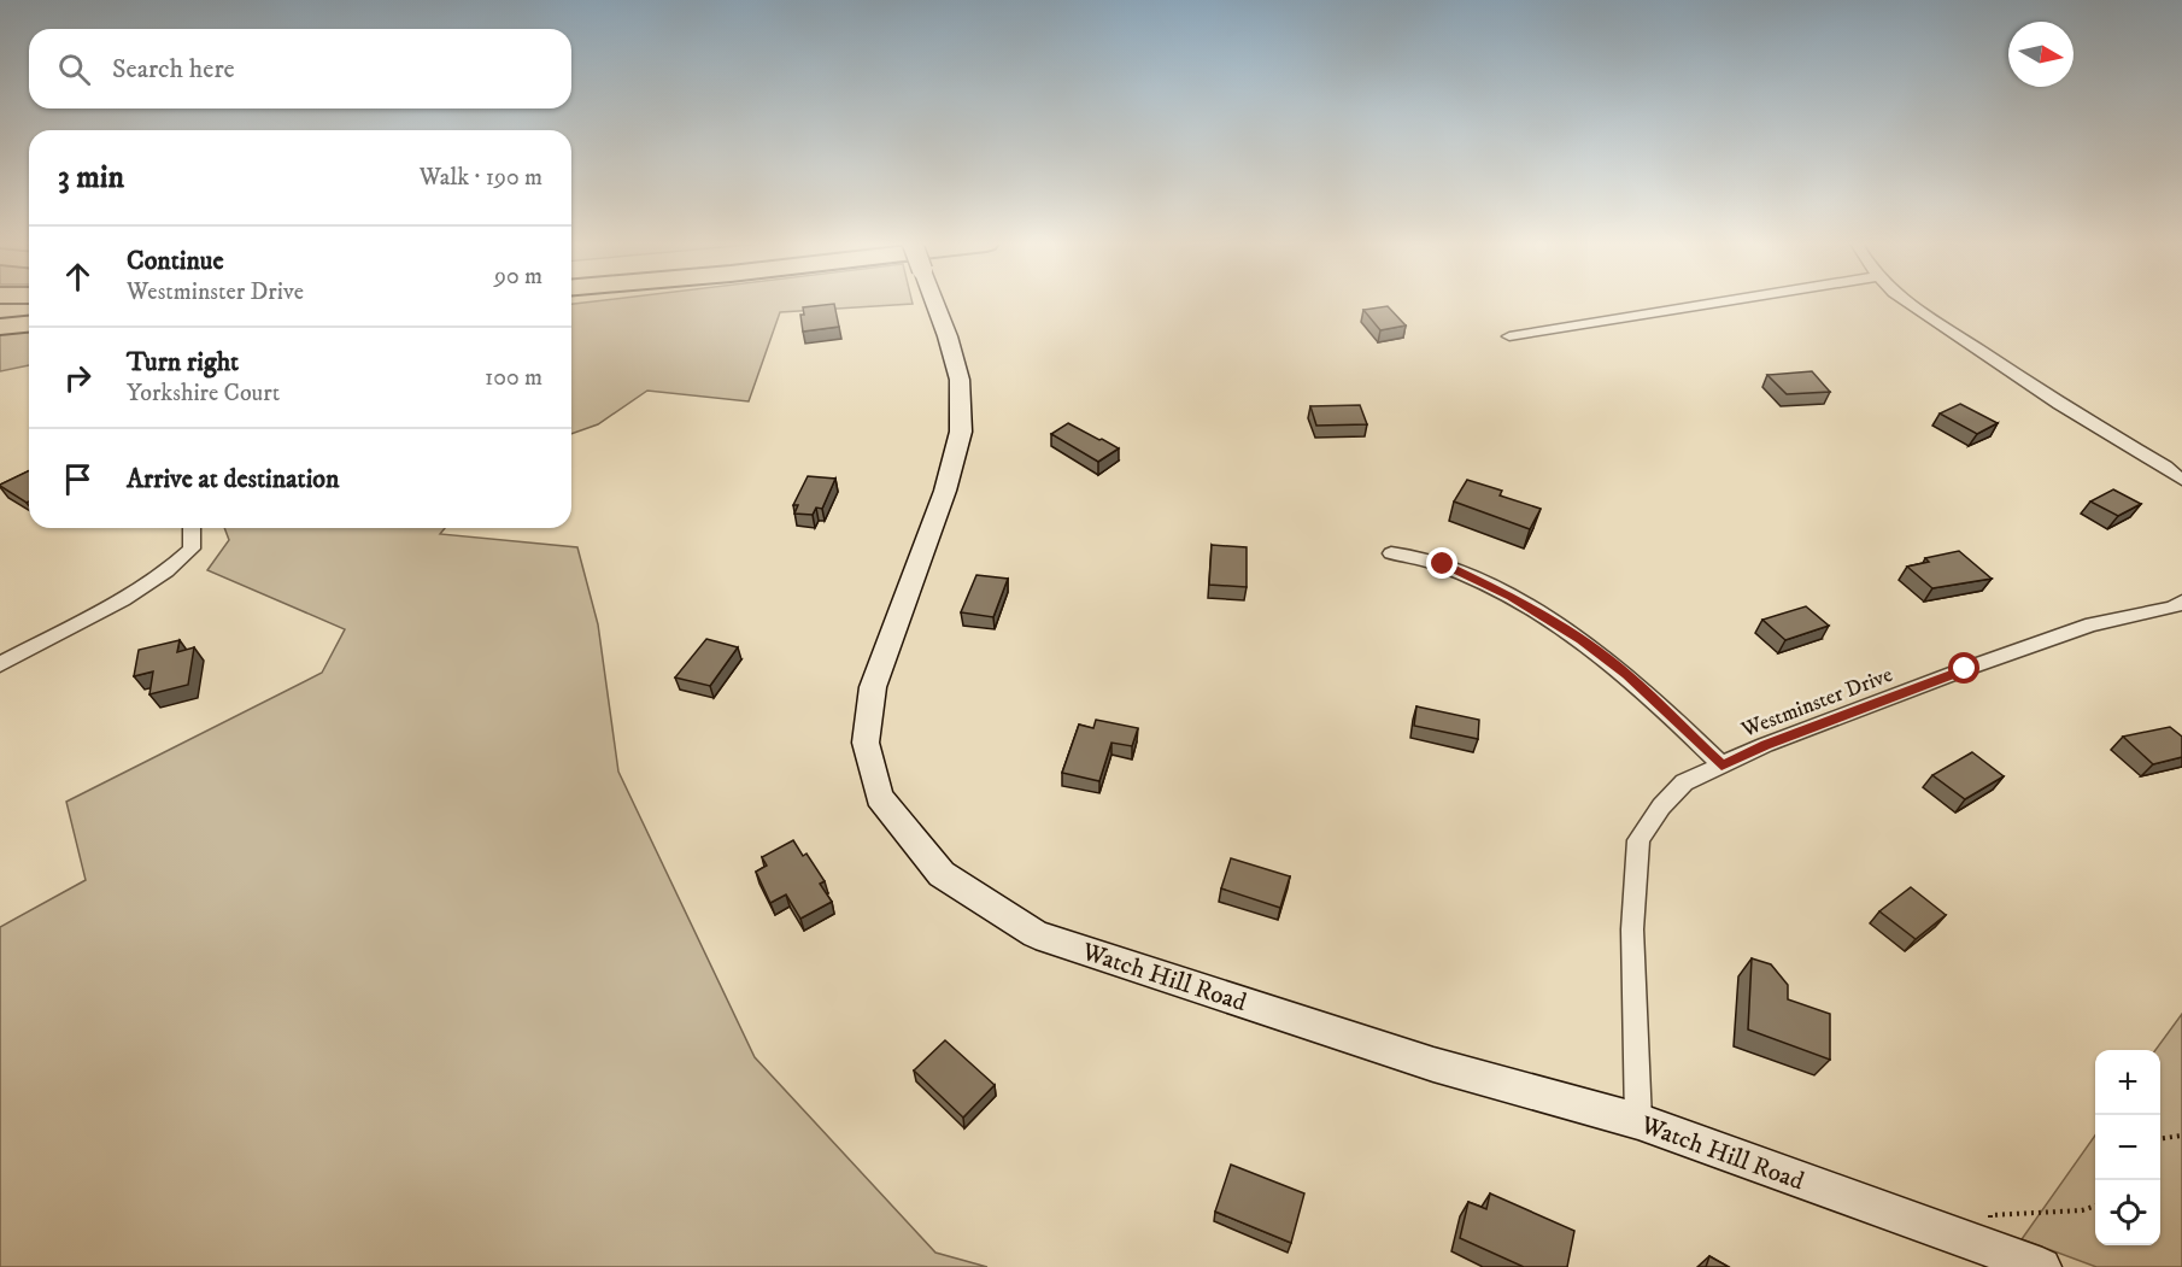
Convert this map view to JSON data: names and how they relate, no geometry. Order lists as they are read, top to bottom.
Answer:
{
  "streets": {
    "street": ["Westminster Drive", "Watch Hill Road"]
  },
  "crossings": [
    ["Westminster Drive", "Watch Hill Road"]
  ],
  "north": "right",
  "page": {
    "search": "Search here",
    "heading": ["3 min", "Walk · 190 m"],
    "list": [
      ["Continue", "Westminster Drive", "90 m"],
      ["Turn right", "Yorkshire Court", "100 m"],
      "Arrive at destination"
    ],
    "map_buttons": ["+", "−"]
  }
}
